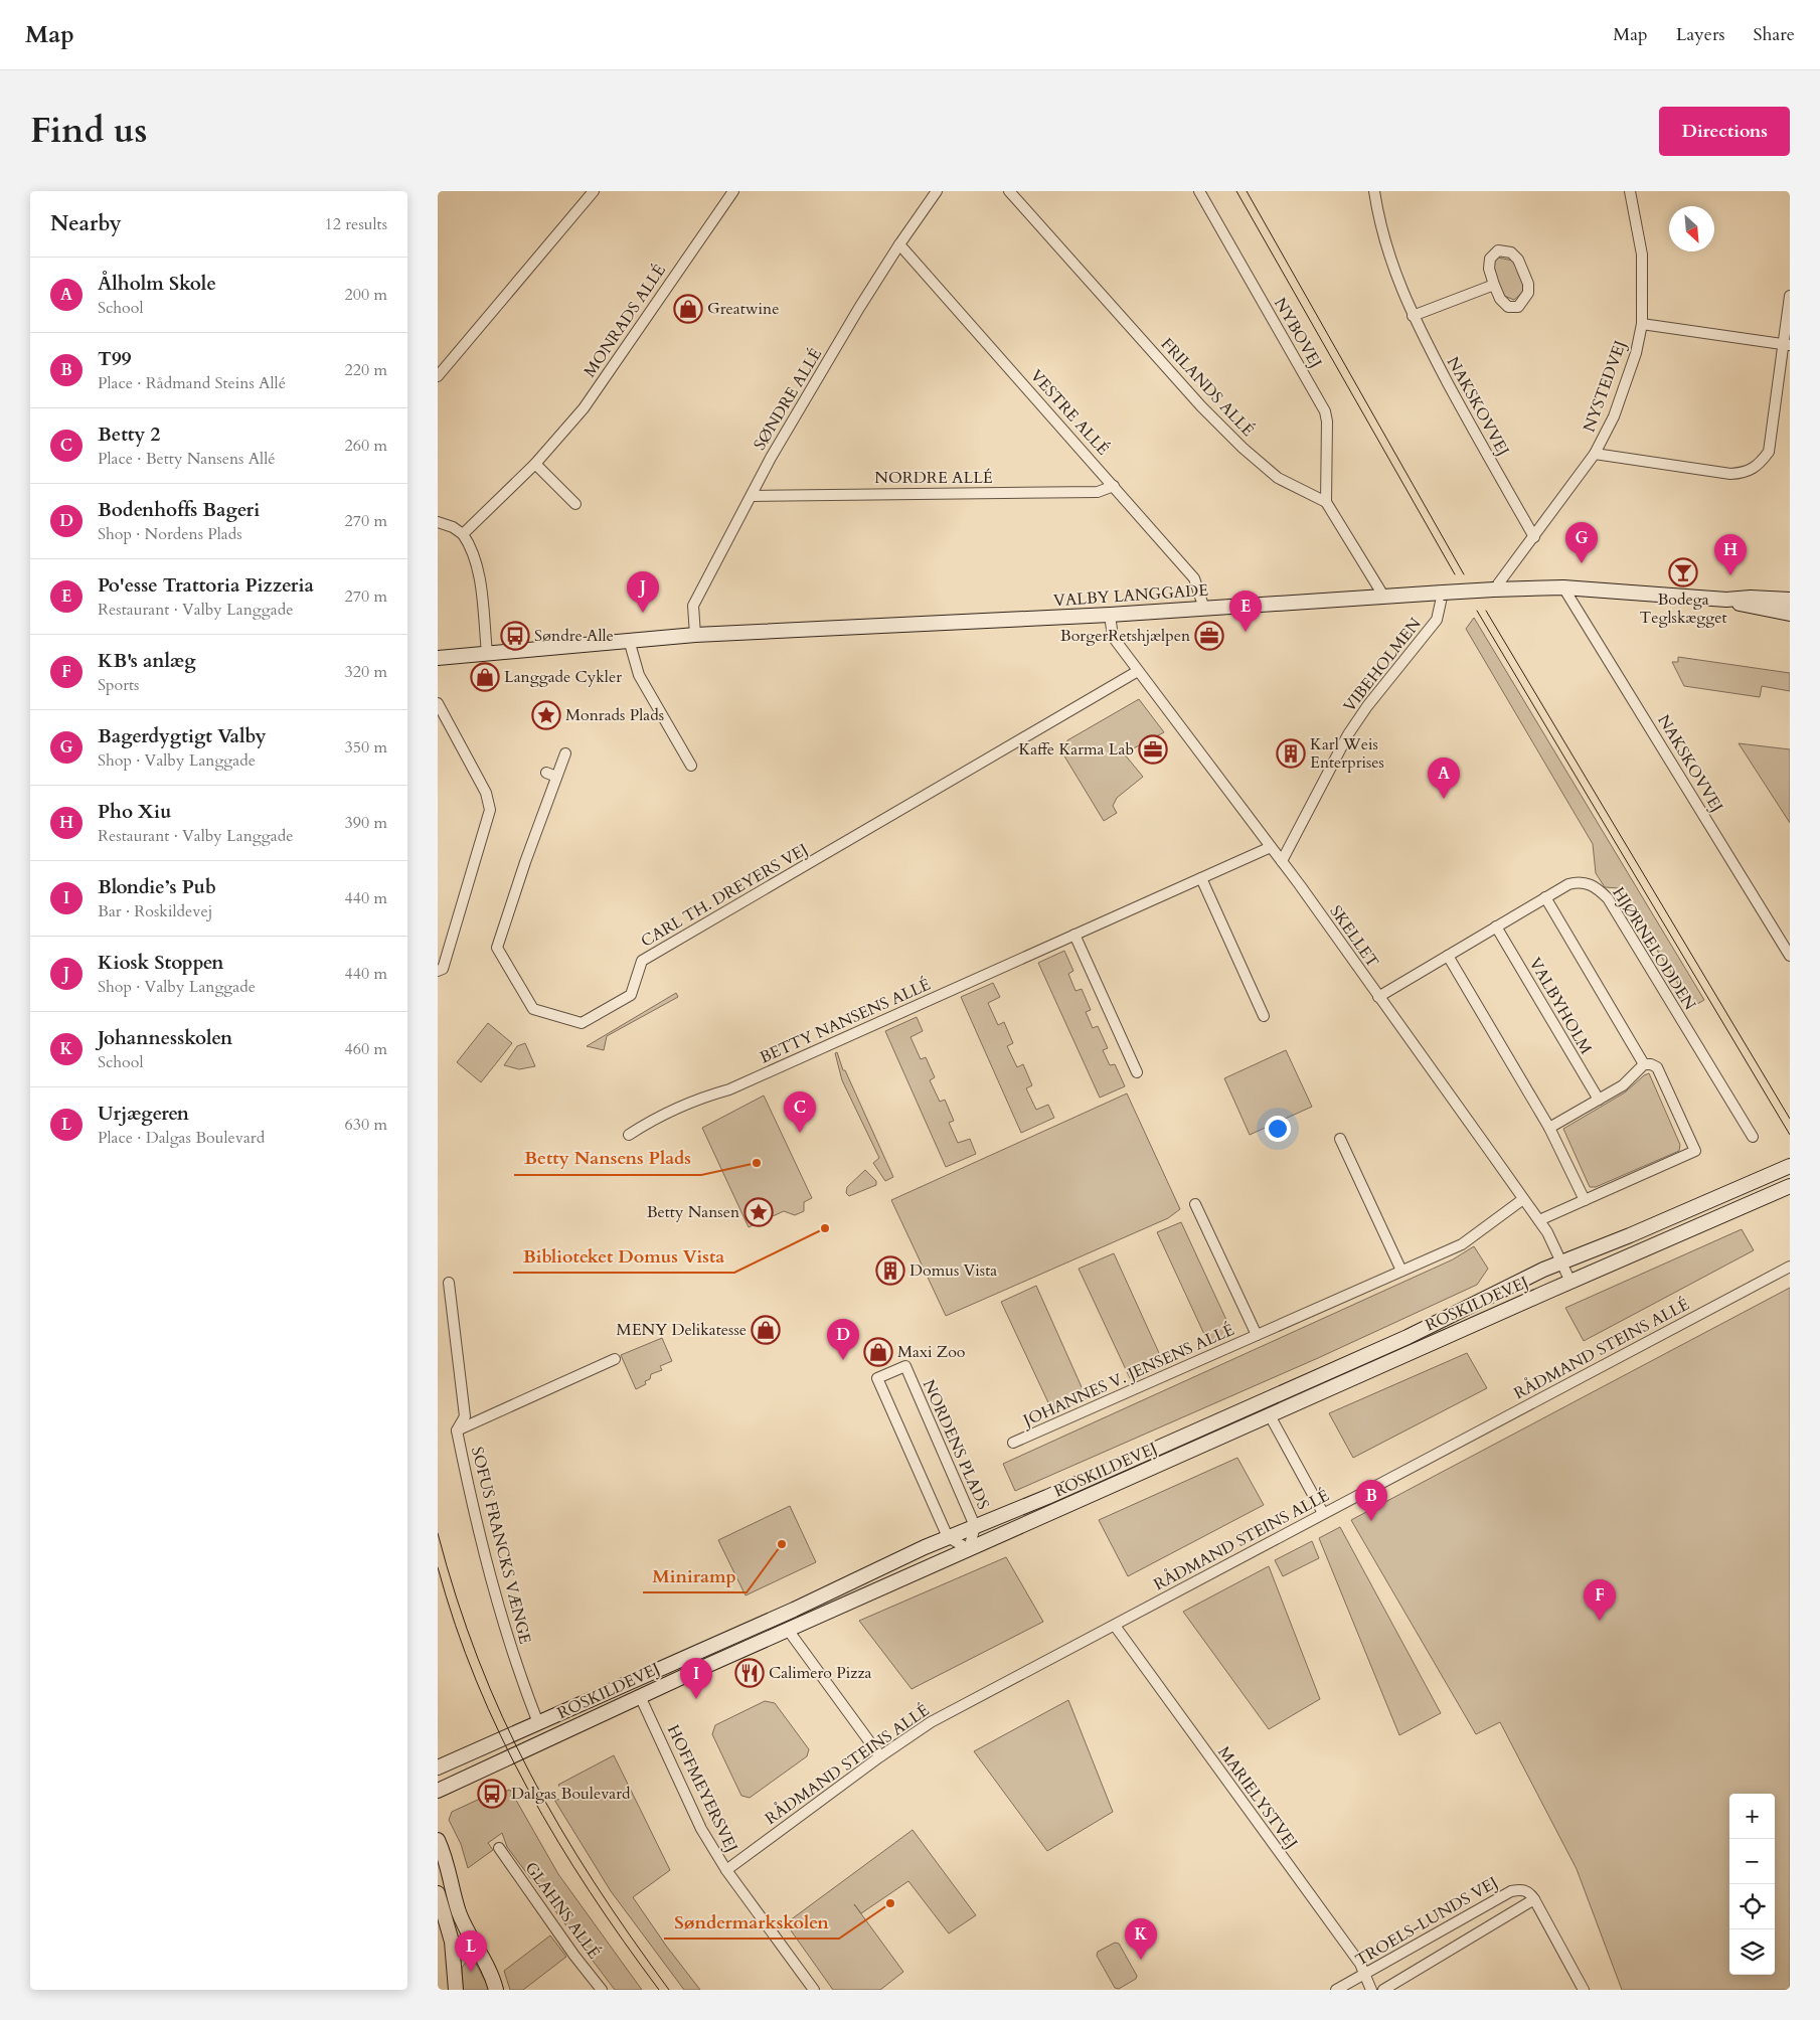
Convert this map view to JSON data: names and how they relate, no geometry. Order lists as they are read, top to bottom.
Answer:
{
  "streets": {
    "street": [
      "MONRADS ALLÉ",
      "NYBOVEJ",
      "NYSTEDVEJ",
      "FRILANDS ALLÉ",
      "SØNDRE ALLÉ",
      "NAKSKOVVEJ",
      "VESTRE ALLÉ",
      "NORDRE ALLÉ",
      "VALBY LANGGADE",
      "VIBEHOLMEN",
      "CARL TH. DREYERS VEJ",
      "SKELLET",
      "HJØRNELODDEN",
      "VALBYHOLM",
      "BETTY NANSENS ALLÉ",
      "ROSKILDEVEJ",
      "RÅDMAND STEINS ALLÉ",
      "JOHANNES V. JENSENS ALLÉ",
      "NORDENS PLADS",
      "SOFUS FRANCKS VÆNGE",
      "HOFFMEYERSVEJ",
      "MARIELYSTVEJ",
      "GLAHNS ALLÉ",
      "TROELS-LUNDS VEJ"
    ]
  },
  "crossings": [
    ["NYBOVEJ", "FRILANDS ALLÉ"],
    ["NYSTEDVEJ", "NAKSKOVVEJ"],
    ["NYSTEDVEJ", "VALBY LANGGADE"],
    ["SØNDRE ALLÉ", "VESTRE ALLÉ"],
    ["SØNDRE ALLÉ", "NORDRE ALLÉ"],
    ["SØNDRE ALLÉ", "VALBY LANGGADE"],
    ["NAKSKOVVEJ", "VALBY LANGGADE"],
    ["VESTRE ALLÉ", "NORDRE ALLÉ"],
    ["VESTRE ALLÉ", "VALBY LANGGADE"],
    ["VALBY LANGGADE", "VIBEHOLMEN"],
    ["VALBY LANGGADE", "SKELLET"],
    ["VIBEHOLMEN", "SKELLET"],
    ["CARL TH. DREYERS VEJ", "SKELLET"],
    ["SKELLET", "HJØRNELODDEN"],
    ["SKELLET", "BETTY NANSENS ALLÉ"],
    ["SKELLET", "ROSKILDEVEJ"],
    ["SKELLET", "JOHANNES V. JENSENS ALLÉ"],
    ["HJØRNELODDEN", "VALBYHOLM"],
    ["ROSKILDEVEJ", "NORDENS PLADS"],
    ["ROSKILDEVEJ", "SOFUS FRANCKS VÆNGE"],
    ["ROSKILDEVEJ", "HOFFMEYERSVEJ"],
    ["RÅDMAND STEINS ALLÉ", "HOFFMEYERSVEJ"],
    ["RÅDMAND STEINS ALLÉ", "MARIELYSTVEJ"],
    ["MARIELYSTVEJ", "TROELS-LUNDS VEJ"]
  ],
  "places": {
    "shop": [
      "Greatwine",
      "Langgade Cykler",
      "MENY Delikatesse",
      "Maxi Zoo"
    ],
    "bar": ["Bodega Teglskægget"],
    "bus stop": ["Søndre Alle", "Dalgas Boulevard"],
    "office": ["BorgerRetshjælpen", "Kaffe Karma Lab"],
    "place": ["Monrads Plads", "Betty Nansen"],
    "building": ["Karl Weis Enterprises", "Domus Vista"],
    "other": [
      "Betty Nansens Plads",
      "Biblioteket Domus Vista",
      "Miniramp",
      "Søndermarkskolen"
    ],
    "restaurant": ["Calimero Pizza"]
  },
  "north": "bottom right",
  "page": {
    "header": "Map",
    "nav": ["Map", "Layers", "Share"],
    "title": "Find us",
    "buttons": "Directions",
    "heading": ["Nearby", "12 results"],
    "list": [
      {
        "mark": "A",
        "name": "Ålholm Skole",
        "note": "School",
        "value": "200 m"
      },
      {
        "mark": "B",
        "name": "T99",
        "note": "Place · Rådmand Steins Allé",
        "value": "220 m"
      },
      {
        "mark": "C",
        "name": "Betty 2",
        "note": "Place · Betty Nansens Allé",
        "value": "260 m"
      },
      {
        "mark": "D",
        "name": "Bodenhoffs Bageri",
        "note": "Shop · Nordens Plads",
        "value": "270 m"
      },
      {
        "mark": "E",
        "name": "Po'esse Trattoria Pizzeria",
        "note": "Restaurant · Valby Langgade",
        "value": "270 m"
      },
      {
        "mark": "F",
        "name": "KB's anlæg",
        "note": "Sports",
        "value": "320 m"
      },
      {
        "mark": "G",
        "name": "Bagerdygtigt Valby",
        "note": "Shop · Valby Langgade",
        "value": "350 m"
      },
      {
        "mark": "H",
        "name": "Pho Xiu",
        "note": "Restaurant · Valby Langgade",
        "value": "390 m"
      },
      {
        "mark": "I",
        "name": "Blondie’s Pub",
        "note": "Bar · Roskildevej",
        "value": "440 m"
      },
      {
        "mark": "J",
        "name": "Kiosk Stoppen",
        "note": "Shop · Valby Langgade",
        "value": "440 m"
      },
      {
        "mark": "K",
        "name": "Johannesskolen",
        "note": "School",
        "value": "460 m"
      },
      {
        "mark": "L",
        "name": "Urjægeren",
        "note": "Place · Dalgas Boulevard",
        "value": "630 m"
      }
    ],
    "pins": [
      "G",
      "H",
      "J",
      "E",
      "A",
      "C",
      "D",
      "B",
      "F",
      "I",
      "K",
      "L"
    ],
    "map_buttons": ["+", "−"]
  }
}
